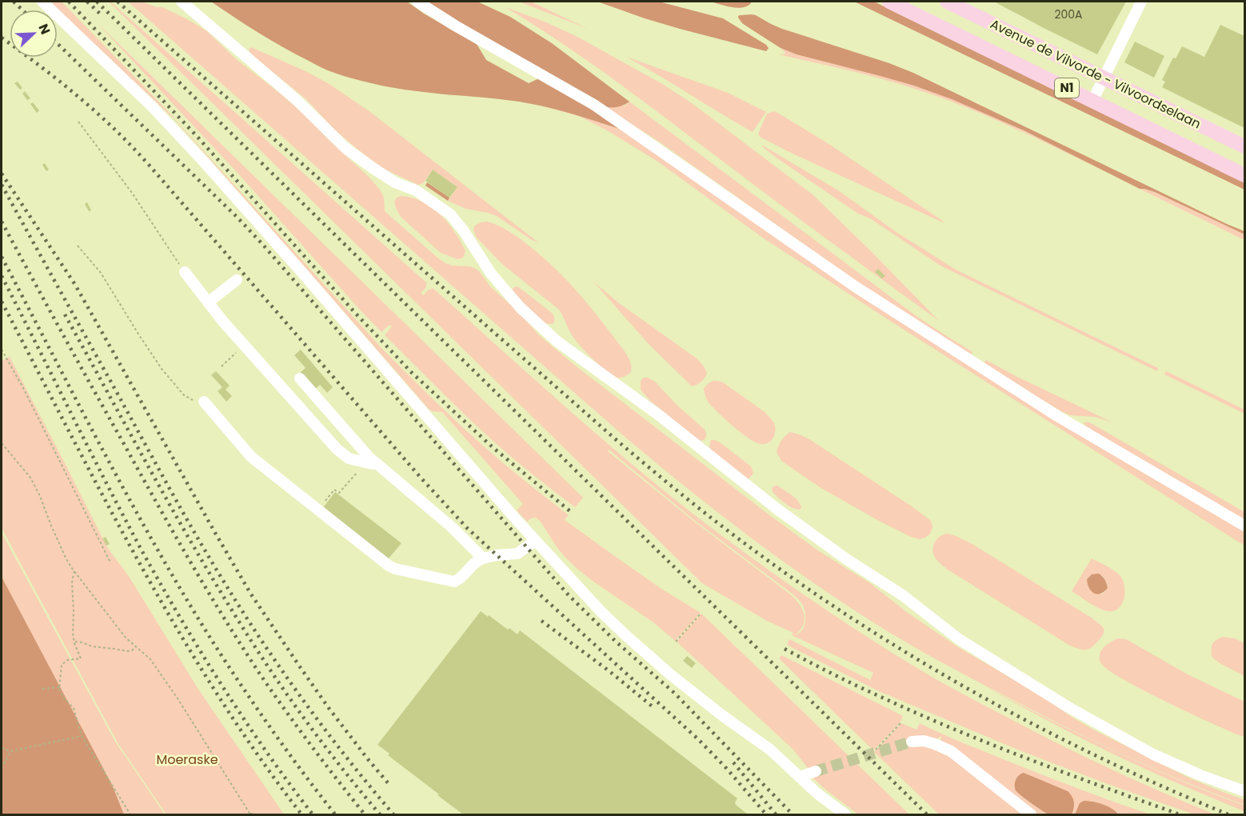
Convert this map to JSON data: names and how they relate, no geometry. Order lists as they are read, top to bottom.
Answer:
{
  "streets": {
    "main road": ["Avenue de Vilvorde - Vilvoordselaan", "N1"]
  },
  "parks": ["Moeraske"],
  "house_numbers": ["200A"],
  "north": "top right"
}
